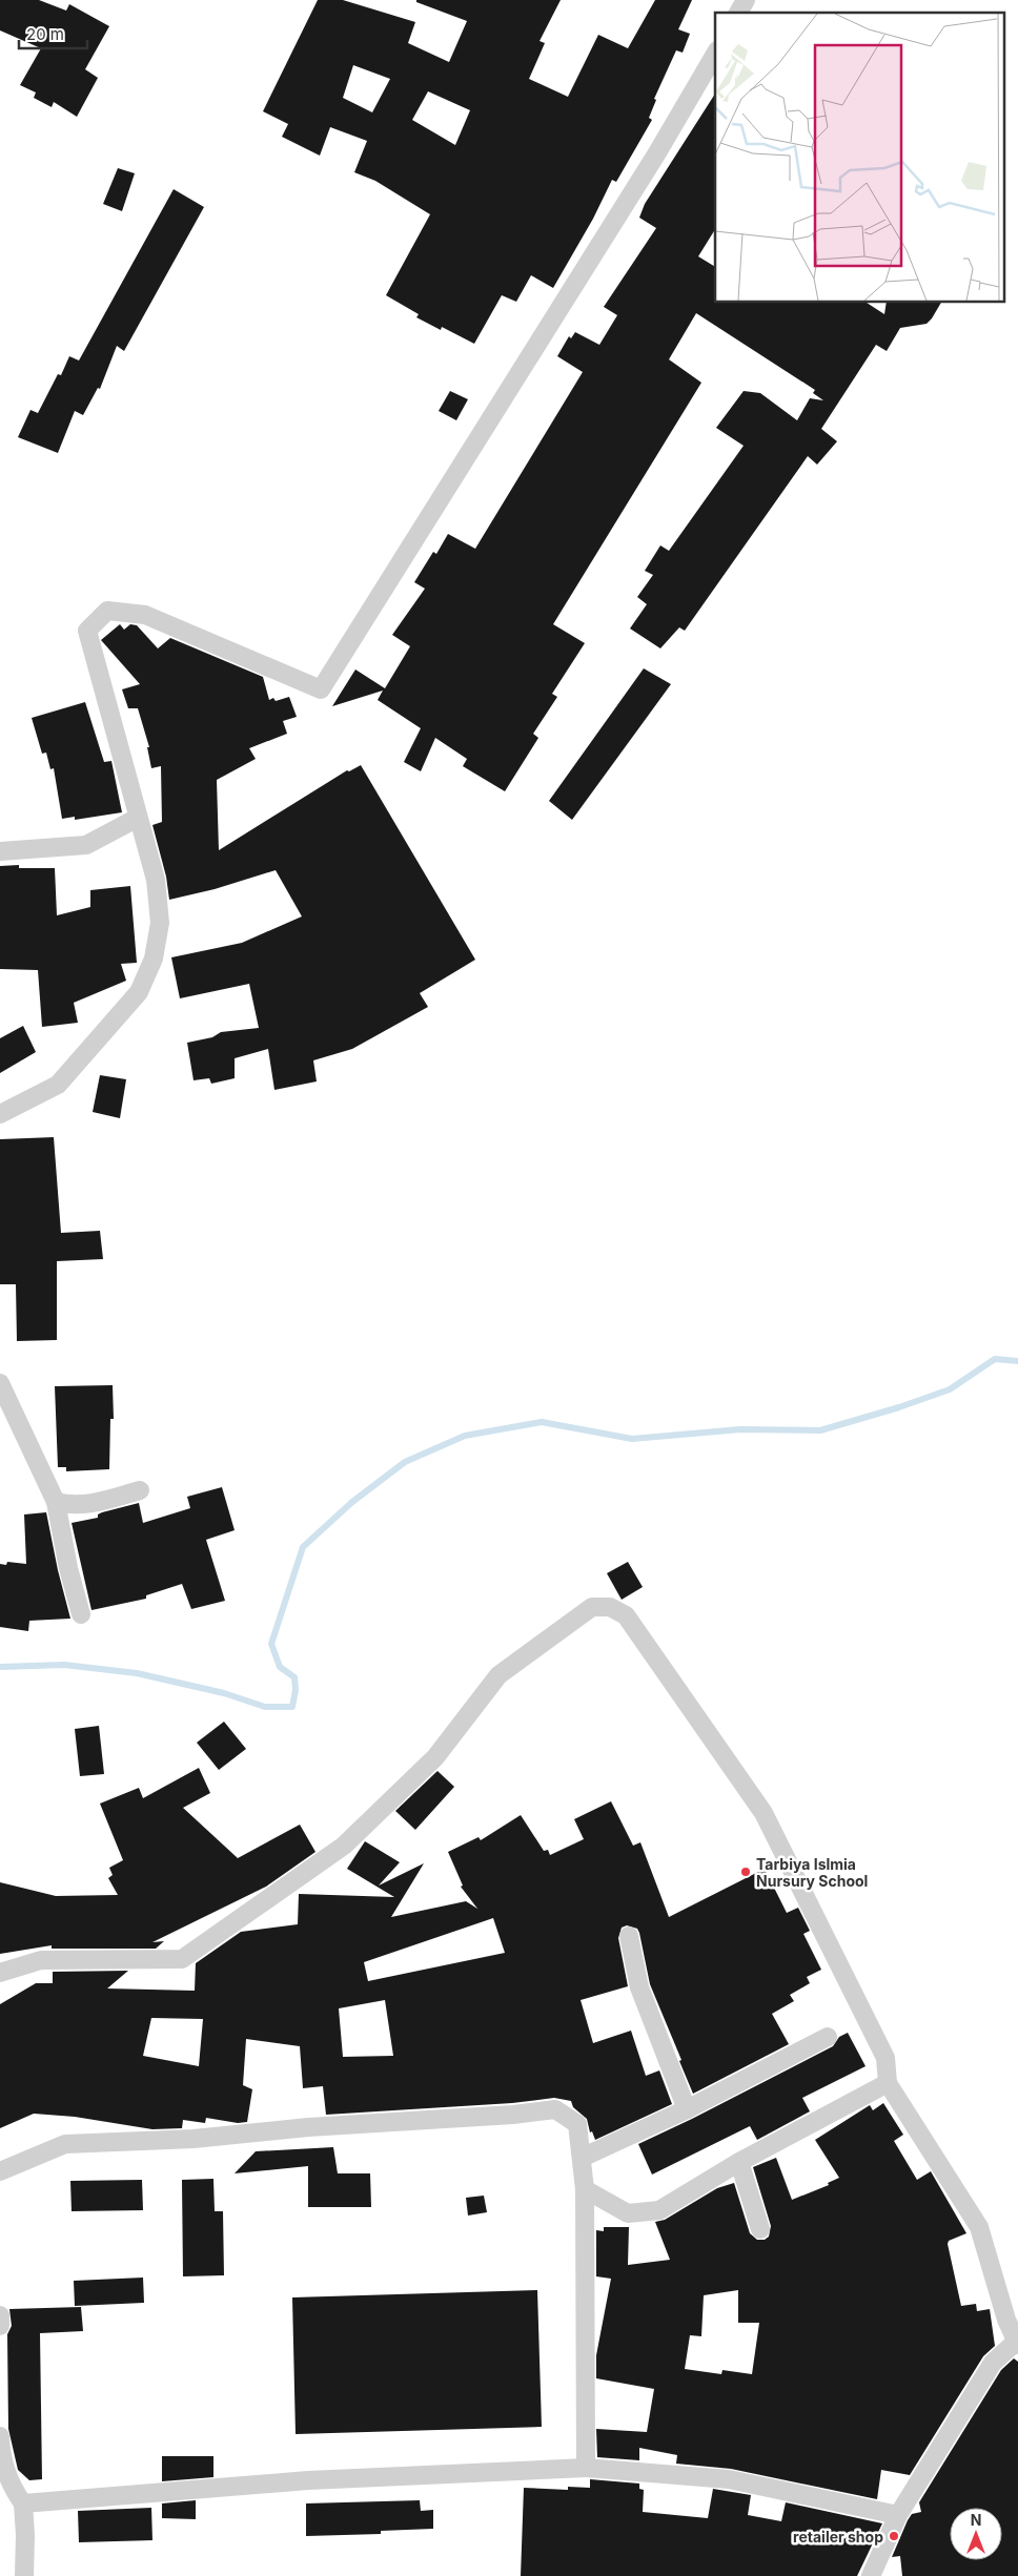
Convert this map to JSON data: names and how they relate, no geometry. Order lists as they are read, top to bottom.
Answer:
{
  "places": ["Tarbiya Islmia Nursury School", "retailer shop"],
  "scale_bar": "20 m",
  "north": "top"
}
